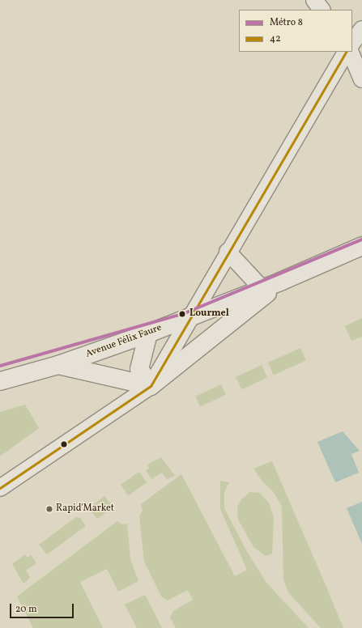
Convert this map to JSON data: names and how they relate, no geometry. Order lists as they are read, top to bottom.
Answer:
{
  "streets": {
    "street": ["Avenue Félix Faure"]
  },
  "places": ["Lourmel", "Rapid'Market"],
  "lines": ["transit line 42", "metro line 8"],
  "legend": ["Métro 8", "42"],
  "scale_bar": "20 m"
}
